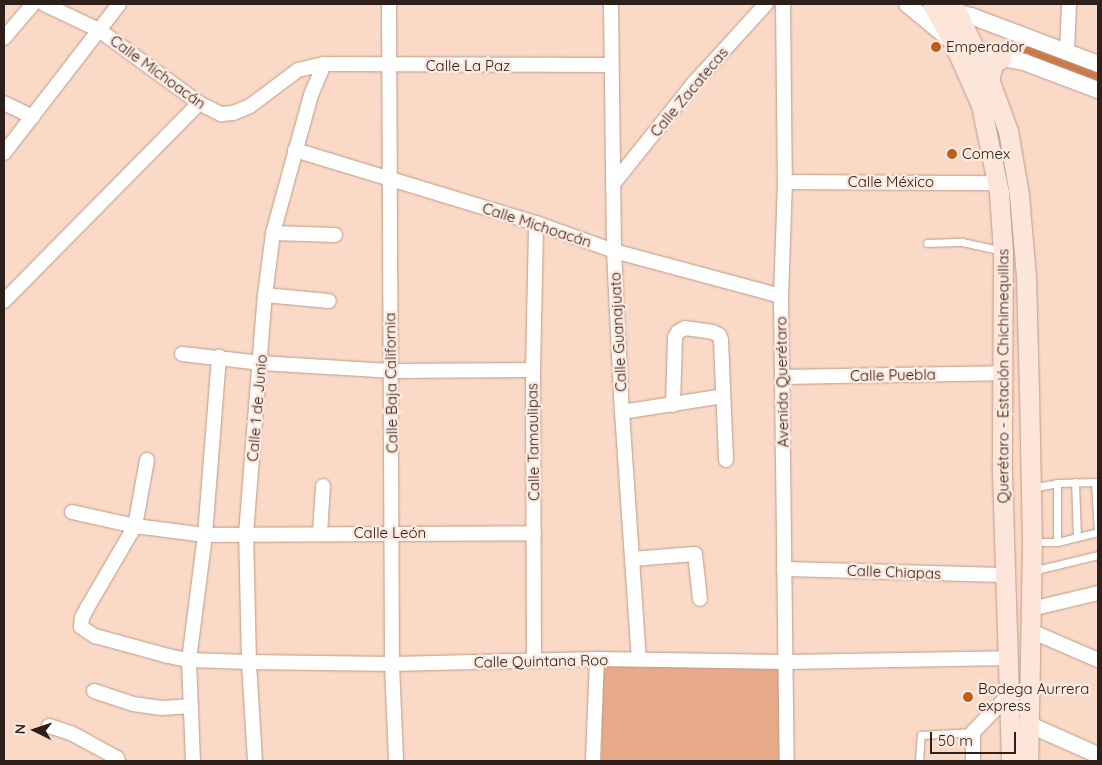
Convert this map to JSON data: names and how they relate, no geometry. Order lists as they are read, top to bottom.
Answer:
{
  "streets": {
    "main road": ["Querétaro - Estación Chichimequillas"],
    "street": [
      "Calle La Paz",
      "Calle Michoacán",
      "Calle Zacatecas",
      "Calle México",
      "Calle Guanajuato",
      "Calle Puebla",
      "Avenida Querétaro",
      "Calle Baja California",
      "Calle 1 de Junio",
      "Calle Tamaulipas",
      "Calle León",
      "Calle Chiapas",
      "Calle Quintana Roo"
    ]
  },
  "crossings": [
    ["Calle La Paz", "Calle Michoacán"],
    ["Calle La Paz", "Calle Guanajuato"],
    ["Calle La Paz", "Calle Baja California"],
    ["Calle La Paz", "Calle 1 de Junio"],
    ["Calle Michoacán", "Calle Guanajuato"],
    ["Calle Michoacán", "Avenida Querétaro"],
    ["Calle Michoacán", "Calle Baja California"],
    ["Calle Michoacán", "Calle 1 de Junio"],
    ["Calle Michoacán", "Calle Tamaulipas"],
    ["Calle Zacatecas", "Calle Guanajuato"],
    ["Calle México", "Querétaro - Estación Chichimequillas"],
    ["Calle México", "Avenida Querétaro"],
    ["Calle Guanajuato", "Calle Quintana Roo"],
    ["Calle Puebla", "Querétaro - Estación Chichimequillas"],
    ["Calle Puebla", "Avenida Querétaro"],
    ["Querétaro - Estación Chichimequillas", "Calle Chiapas"],
    ["Querétaro - Estación Chichimequillas", "Calle Quintana Roo"],
    ["Avenida Querétaro", "Calle Chiapas"],
    ["Avenida Querétaro", "Calle Quintana Roo"],
    ["Calle Baja California", "Calle León"],
    ["Calle Baja California", "Calle Quintana Roo"],
    ["Calle 1 de Junio", "Calle León"],
    ["Calle 1 de Junio", "Calle Quintana Roo"],
    ["Calle Tamaulipas", "Calle León"],
    ["Calle Tamaulipas", "Calle Quintana Roo"],
    ["Calle León", "Calle Quintana Roo"]
  ],
  "places": ["Emperador", "Comex", "Bodega Aurrera express"],
  "scale_bar": "50 m",
  "north": "left"
}
